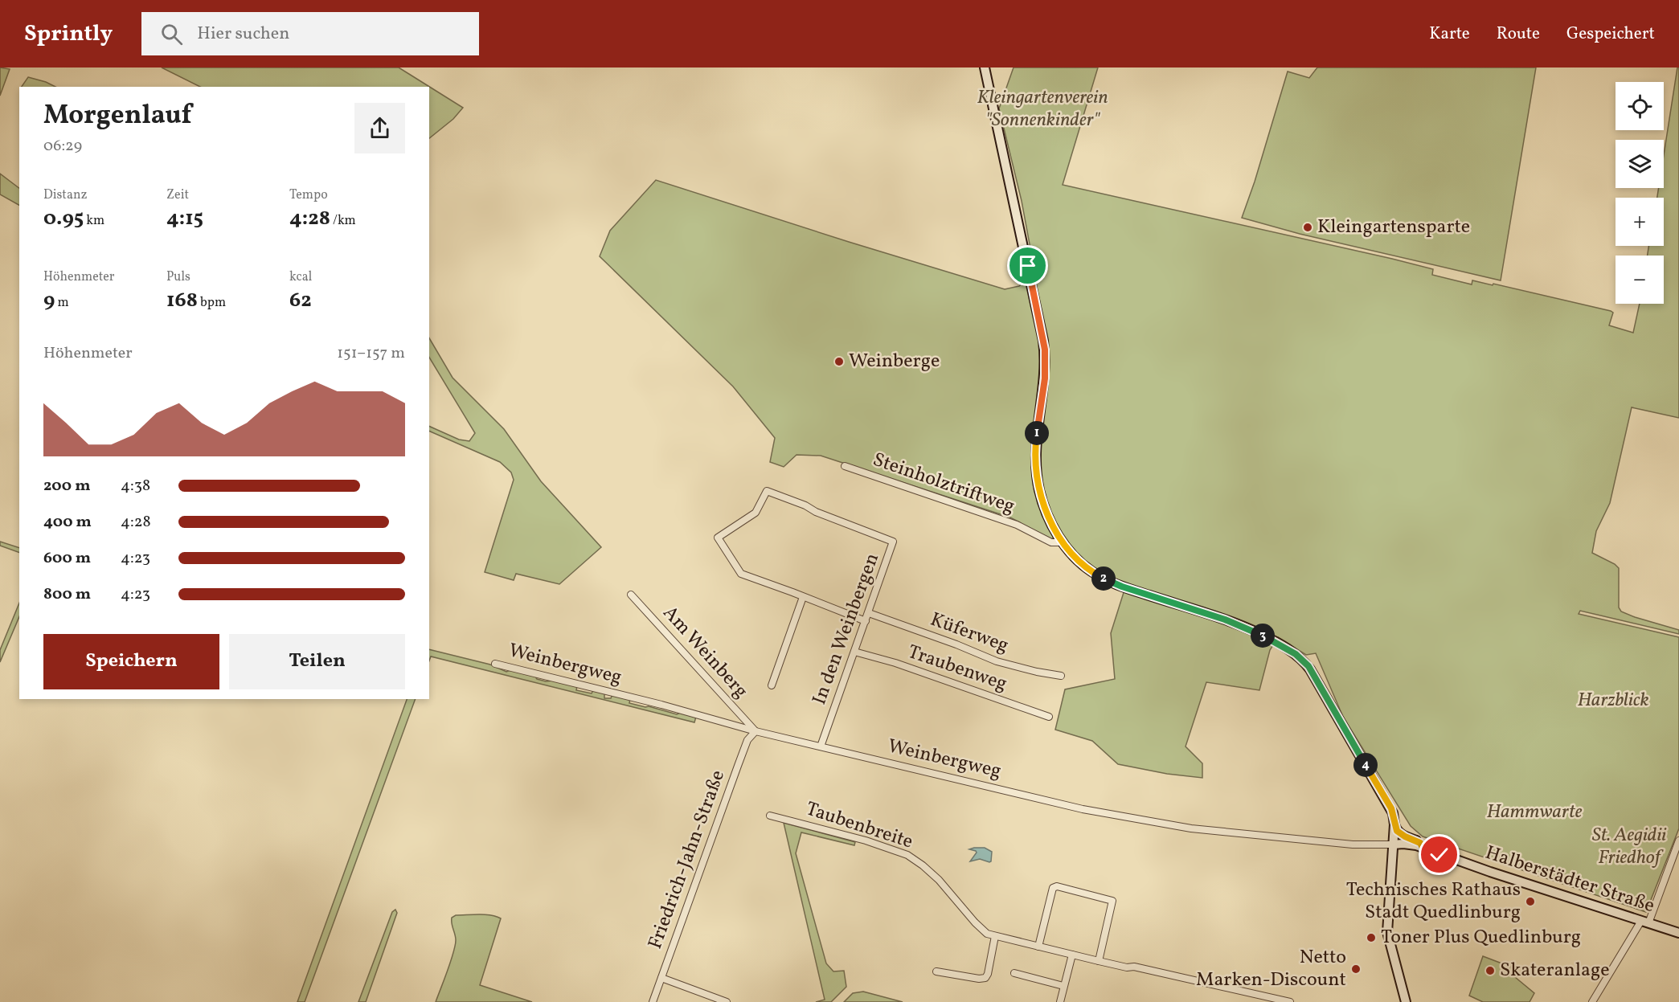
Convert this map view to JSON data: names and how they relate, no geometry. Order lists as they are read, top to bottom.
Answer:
{
  "streets": {
    "main road": ["Halberstädter Straße"],
    "street": [
      "Steinholztriftweg",
      "In den Weinbergen",
      "Küferweg",
      "Am Weinberg",
      "Weinbergweg",
      "Traubenweg",
      "Taubenbreite",
      "Friedrich-Jahn-Straße"
    ]
  },
  "crossings": [
    ["In den Weinbergen", "Küferweg"],
    ["In den Weinbergen", "Weinbergweg"],
    ["In den Weinbergen", "Traubenweg"],
    ["Am Weinberg", "Weinbergweg"],
    ["Am Weinberg", "Friedrich-Jahn-Straße"],
    ["Weinbergweg", "Friedrich-Jahn-Straße"]
  ],
  "parks": [
    "Kleingartenverein \"Sonnenkinder\"",
    "Harzblick",
    "Hammwarte",
    "St. Aegidii Friedhof"
  ],
  "places": [
    "Kleingartensparte",
    "Weinberge",
    "Technisches Rathaus Stadt Quedlinburg",
    "Toner Plus Quedlinburg",
    "Netto Marken-Discount",
    "Skateranlage"
  ],
  "page": {
    "header": "Sprintly",
    "search": "Hier suchen",
    "nav": ["Karte", "Route", "Gespeichert"],
    "map_buttons": ["+", "−"],
    "heading": ["Morgenlauf", "06:29"],
    "stats": [
      ["Distanz", "0.95 km"],
      ["Zeit", "4:15"],
      ["Tempo", "4:28 /km"],
      ["Höhenmeter", "9 m"],
      ["Puls", "168 bpm"],
      ["kcal", "62"]
    ],
    "chart": ["Höhenmeter", "151–157 m"],
    "pins": [
      "1",
      "2",
      "3",
      "4"
    ],
    "list": [
      {
        "name": "200 m",
        "note": "4:38"
      },
      {
        "name": "400 m",
        "note": "4:28"
      },
      {
        "name": "600 m",
        "note": "4:23"
      },
      {
        "name": "800 m",
        "note": "4:23"
      }
    ],
    "buttons": ["Speichern", "Teilen"]
  }
}
